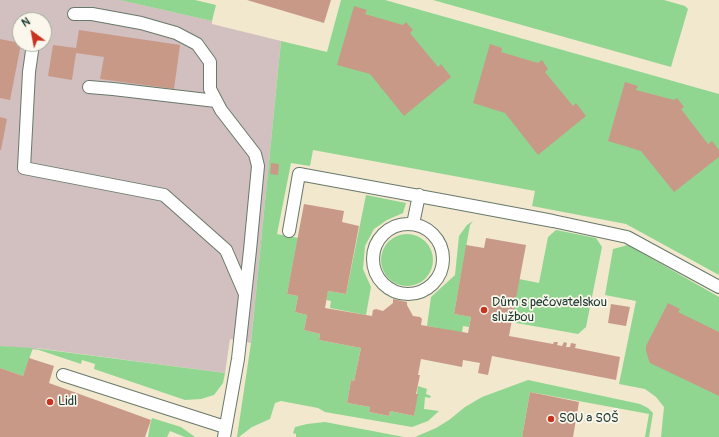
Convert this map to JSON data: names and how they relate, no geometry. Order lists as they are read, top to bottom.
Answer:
{
  "places": ["Dům s pečovatelskou službou", "Lidl", "SOU a SOŠ"],
  "north": "top left"
}
